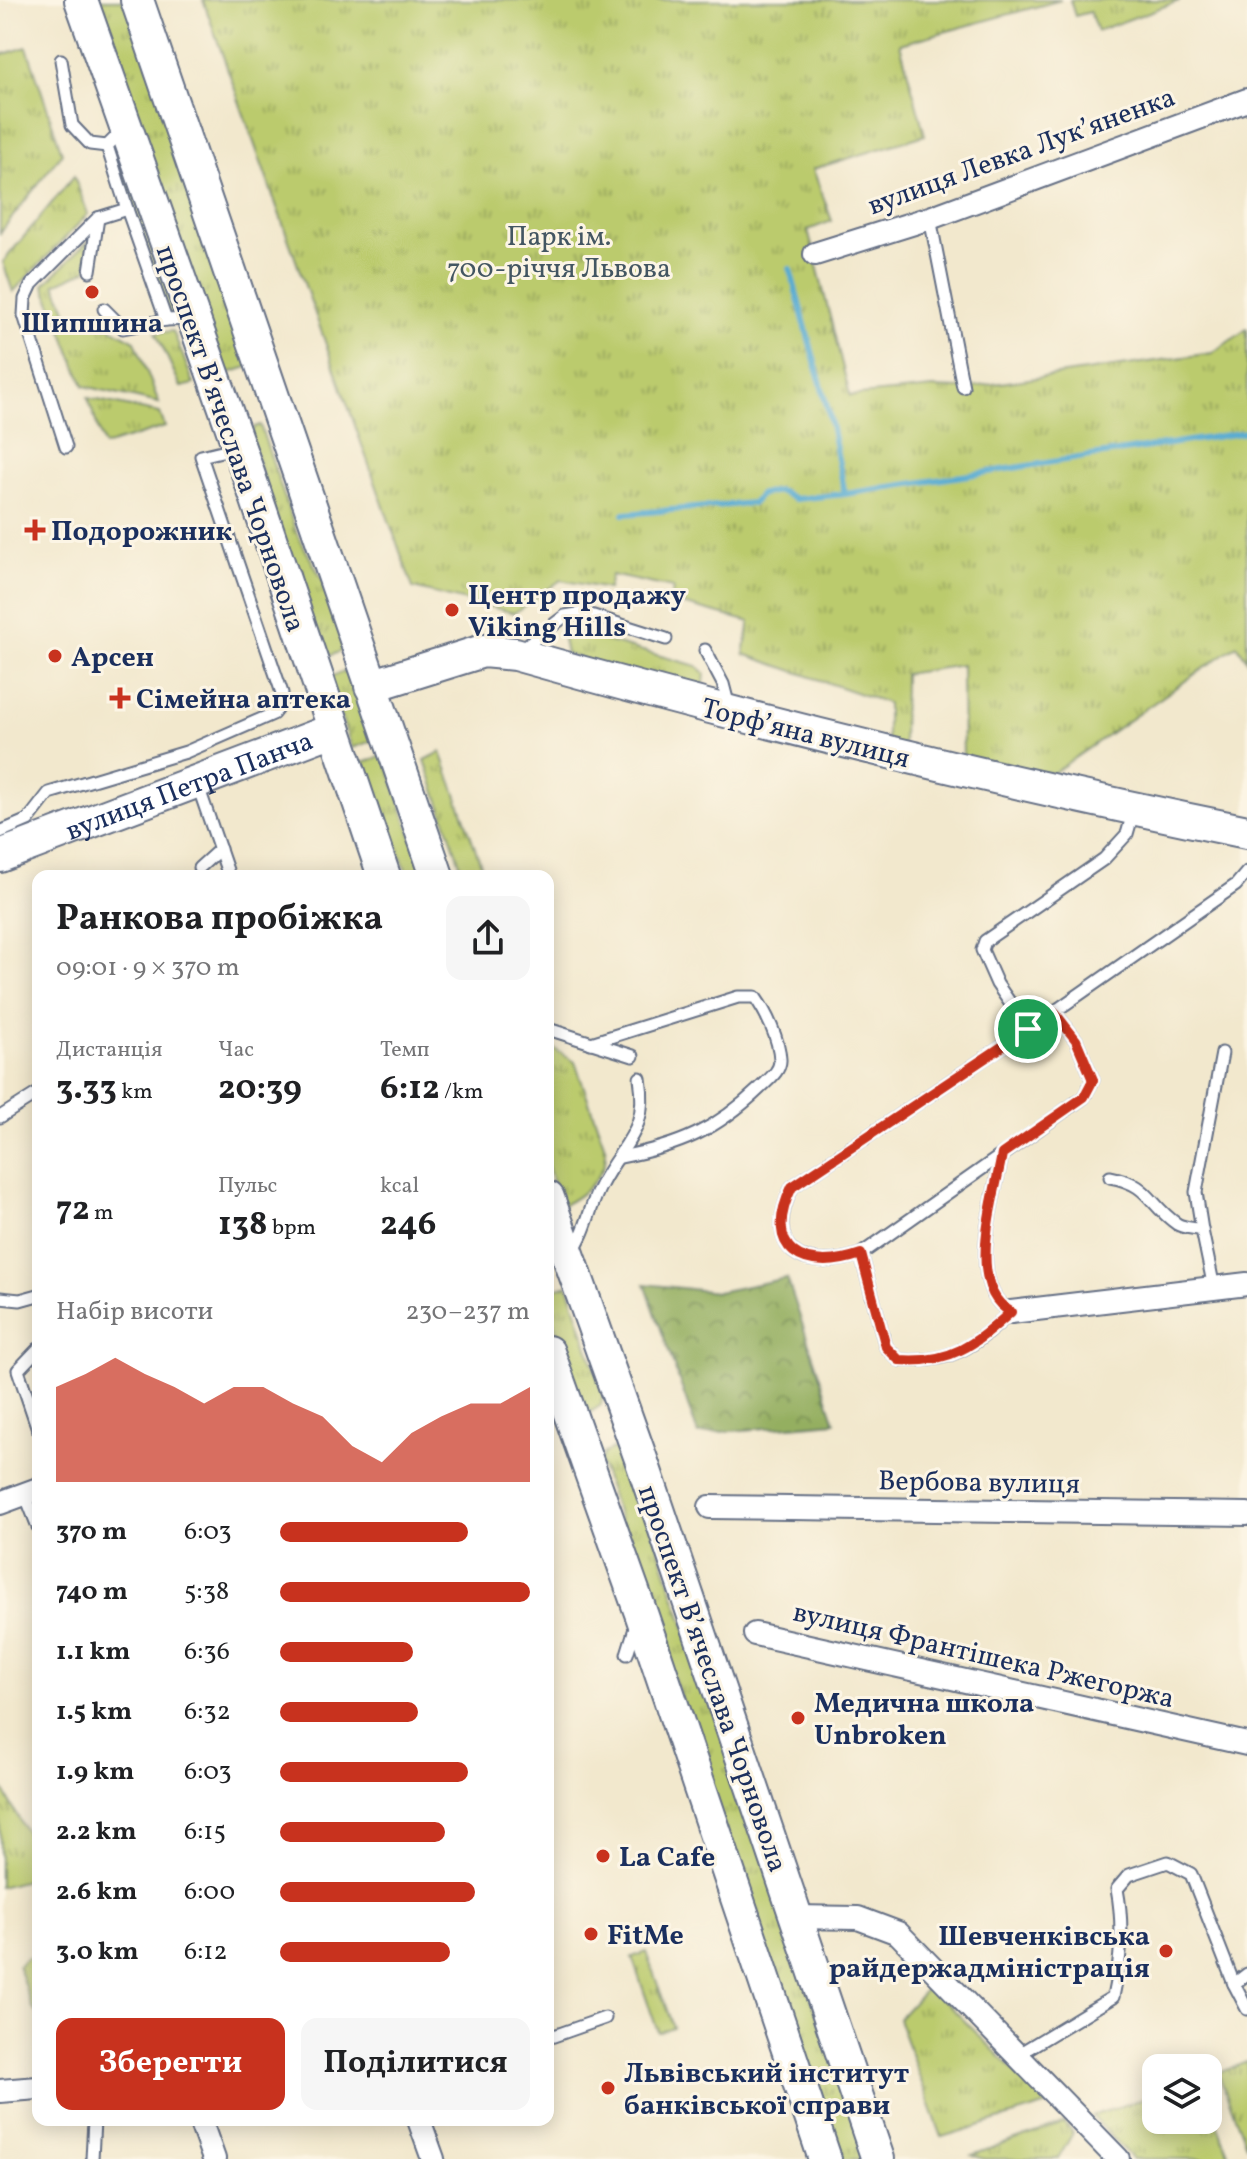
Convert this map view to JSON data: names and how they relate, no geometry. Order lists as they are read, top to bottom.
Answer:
{
  "streets": {
    "main road": ["проспект Вʼячеслава Чорновола", "Торфʼяна вулиця", "вулиця Петра Панча"],
    "street": ["вулиця Левка Лукʼяненка", "Вербова вулиця", "вулиця Франтішека Ржегоржа"]
  },
  "crossings": [
    ["проспект Вʼячеслава Чорновола", "Торфʼяна вулиця"],
    ["проспект Вʼячеслава Чорновола", "вулиця Петра Панча"]
  ],
  "parks": ["Парк ім. 700-річчя Львова"],
  "places": {
    "other": [
      "Шипшина",
      "Центр продажу Viking Hills",
      "Арсен",
      "Медична школа Unbroken",
      "La Cafe",
      "FitMe",
      "Шевченківська райдержадміністрація",
      "Львівський інститут банківської справи"
    ],
    "health": ["Подорожник", "Сімейна аптека"]
  },
  "page": {
    "heading": ["Ранкова пробіжка", "09:01 · 9 × 370 m"],
    "stats": [
      ["Дистанція", "3.33 km"],
      ["Час", "20:39"],
      ["Темп", "6:12 /km"],
      ["72 m"],
      ["Пульс", "138 bpm"],
      ["kcal", "246"]
    ],
    "chart": ["Набір висоти", "230–237 m"],
    "list": [
      {
        "name": "370 m",
        "note": "6:03"
      },
      {
        "name": "740 m",
        "note": "5:38"
      },
      {
        "name": "1.1 km",
        "note": "6:36"
      },
      {
        "name": "1.5 km",
        "note": "6:32"
      },
      {
        "name": "1.9 km",
        "note": "6:03"
      },
      {
        "name": "2.2 km",
        "note": "6:15"
      },
      {
        "name": "2.6 km",
        "note": "6:00"
      },
      {
        "name": "3.0 km",
        "note": "6:12"
      }
    ],
    "buttons": ["Зберегти", "Поділитися"]
  }
}
